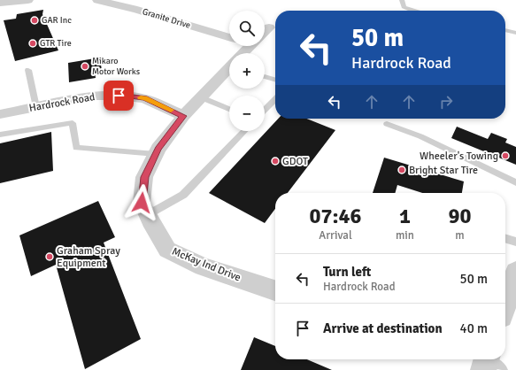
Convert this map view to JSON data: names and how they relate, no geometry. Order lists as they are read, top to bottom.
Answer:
{
  "streets": {
    "street": ["Granite Drive", "Hardrock Road", "McKay Ind Drive"]
  },
  "crossings": [
    ["Hardrock Road", "McKay Ind Drive"]
  ],
  "places": [
    "GAR Inc",
    "GTR Tire",
    "Mikaro Motor Works",
    "Wheeler's Towing",
    "GDOT",
    "Bright Star Tire",
    "Graham Spray Equipment"
  ],
  "page": {
    "map_buttons": ["+", "−"],
    "turn": ["50 m", "Hardrock Road"],
    "eta": [
      "07:46",
      "Arrival",
      "1",
      "min",
      "90",
      "m"
    ],
    "list": [
      {
        "name": "Turn left",
        "note": "Hardrock Road",
        "value": "50 m"
      },
      {
        "name": "Arrive at destination",
        "value": "40 m"
      }
    ]
  }
}
